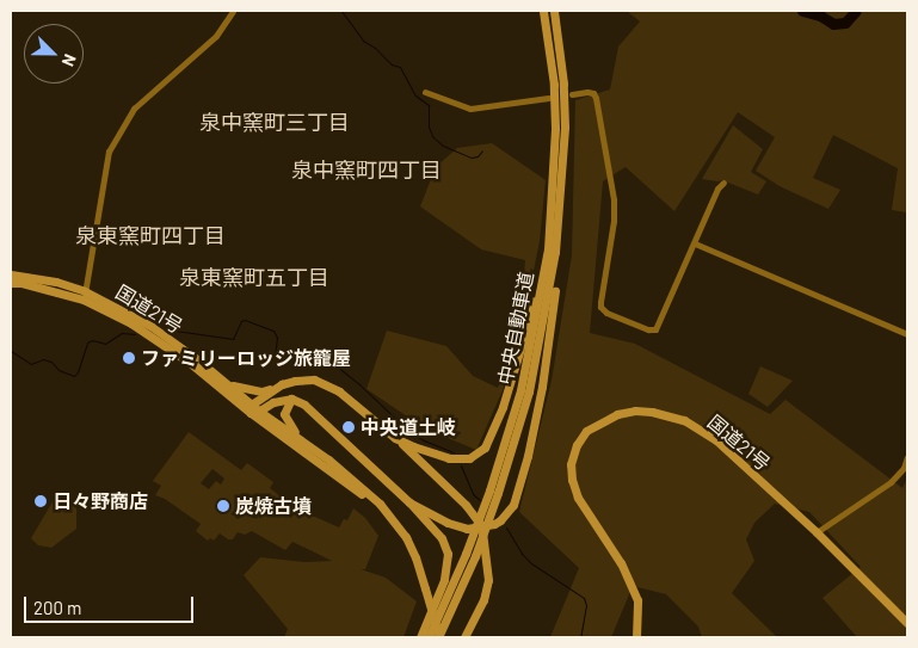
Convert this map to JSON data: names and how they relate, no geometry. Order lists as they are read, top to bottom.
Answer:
{
  "streets": {
    "highway": ["国道21号", "中央自動車道"]
  },
  "crossings": [
    ["国道21号", "中央自動車道"]
  ],
  "districts": [
    "泉中窯町三丁目",
    "泉中窯町四丁目",
    "泉東窯町四丁目",
    "泉東窯町五丁目"
  ],
  "places": [
    "ファミリーロッジ旅籠屋",
    "中央道土岐",
    "日々野商店",
    "炭焼古墳"
  ],
  "scale_bar": "200 m",
  "north": "bottom right"
}
